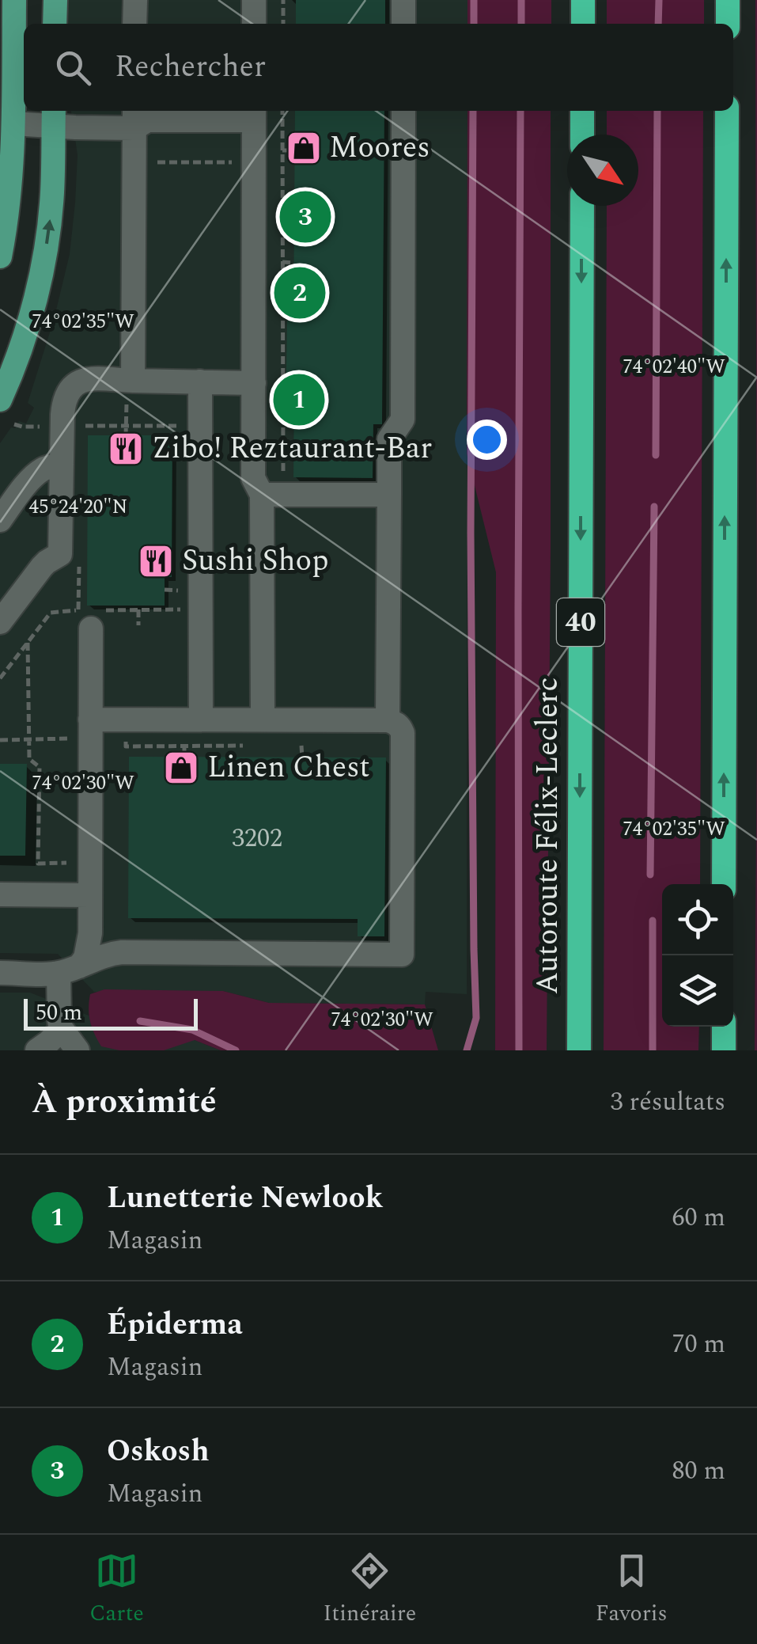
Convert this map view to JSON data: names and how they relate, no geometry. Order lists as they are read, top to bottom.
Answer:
{
  "streets": {
    "highway": ["40", "Autoroute Félix-Leclerc"]
  },
  "places": {
    "shop": ["Moores", "Linen Chest"],
    "restaurant": ["Zibo! Reztaurant-Bar", "Sushi Shop"]
  },
  "house_numbers": ["3202"],
  "scale_bar": "50 m",
  "north": "bottom right",
  "page": {
    "search": "Rechercher",
    "pins": ["3", "2", "1"],
    "scale": "50 m",
    "heading": ["À proximité", "3 résultats"],
    "list": [
      {
        "mark": "1",
        "name": "Lunetterie Newlook",
        "note": "Magasin",
        "value": "60 m"
      },
      {
        "mark": "2",
        "name": "Épiderma",
        "note": "Magasin",
        "value": "70 m"
      },
      {
        "mark": "3",
        "name": "Oskosh",
        "note": "Magasin",
        "value": "80 m"
      }
    ],
    "nav": ["Carte", "Itinéraire", "Favoris"]
  },
  "coordinates": [
    "74°02'35\"W",
    "74°02'40\"W",
    "45°24'20\"N",
    "74°02'30\"W"
  ]
}
